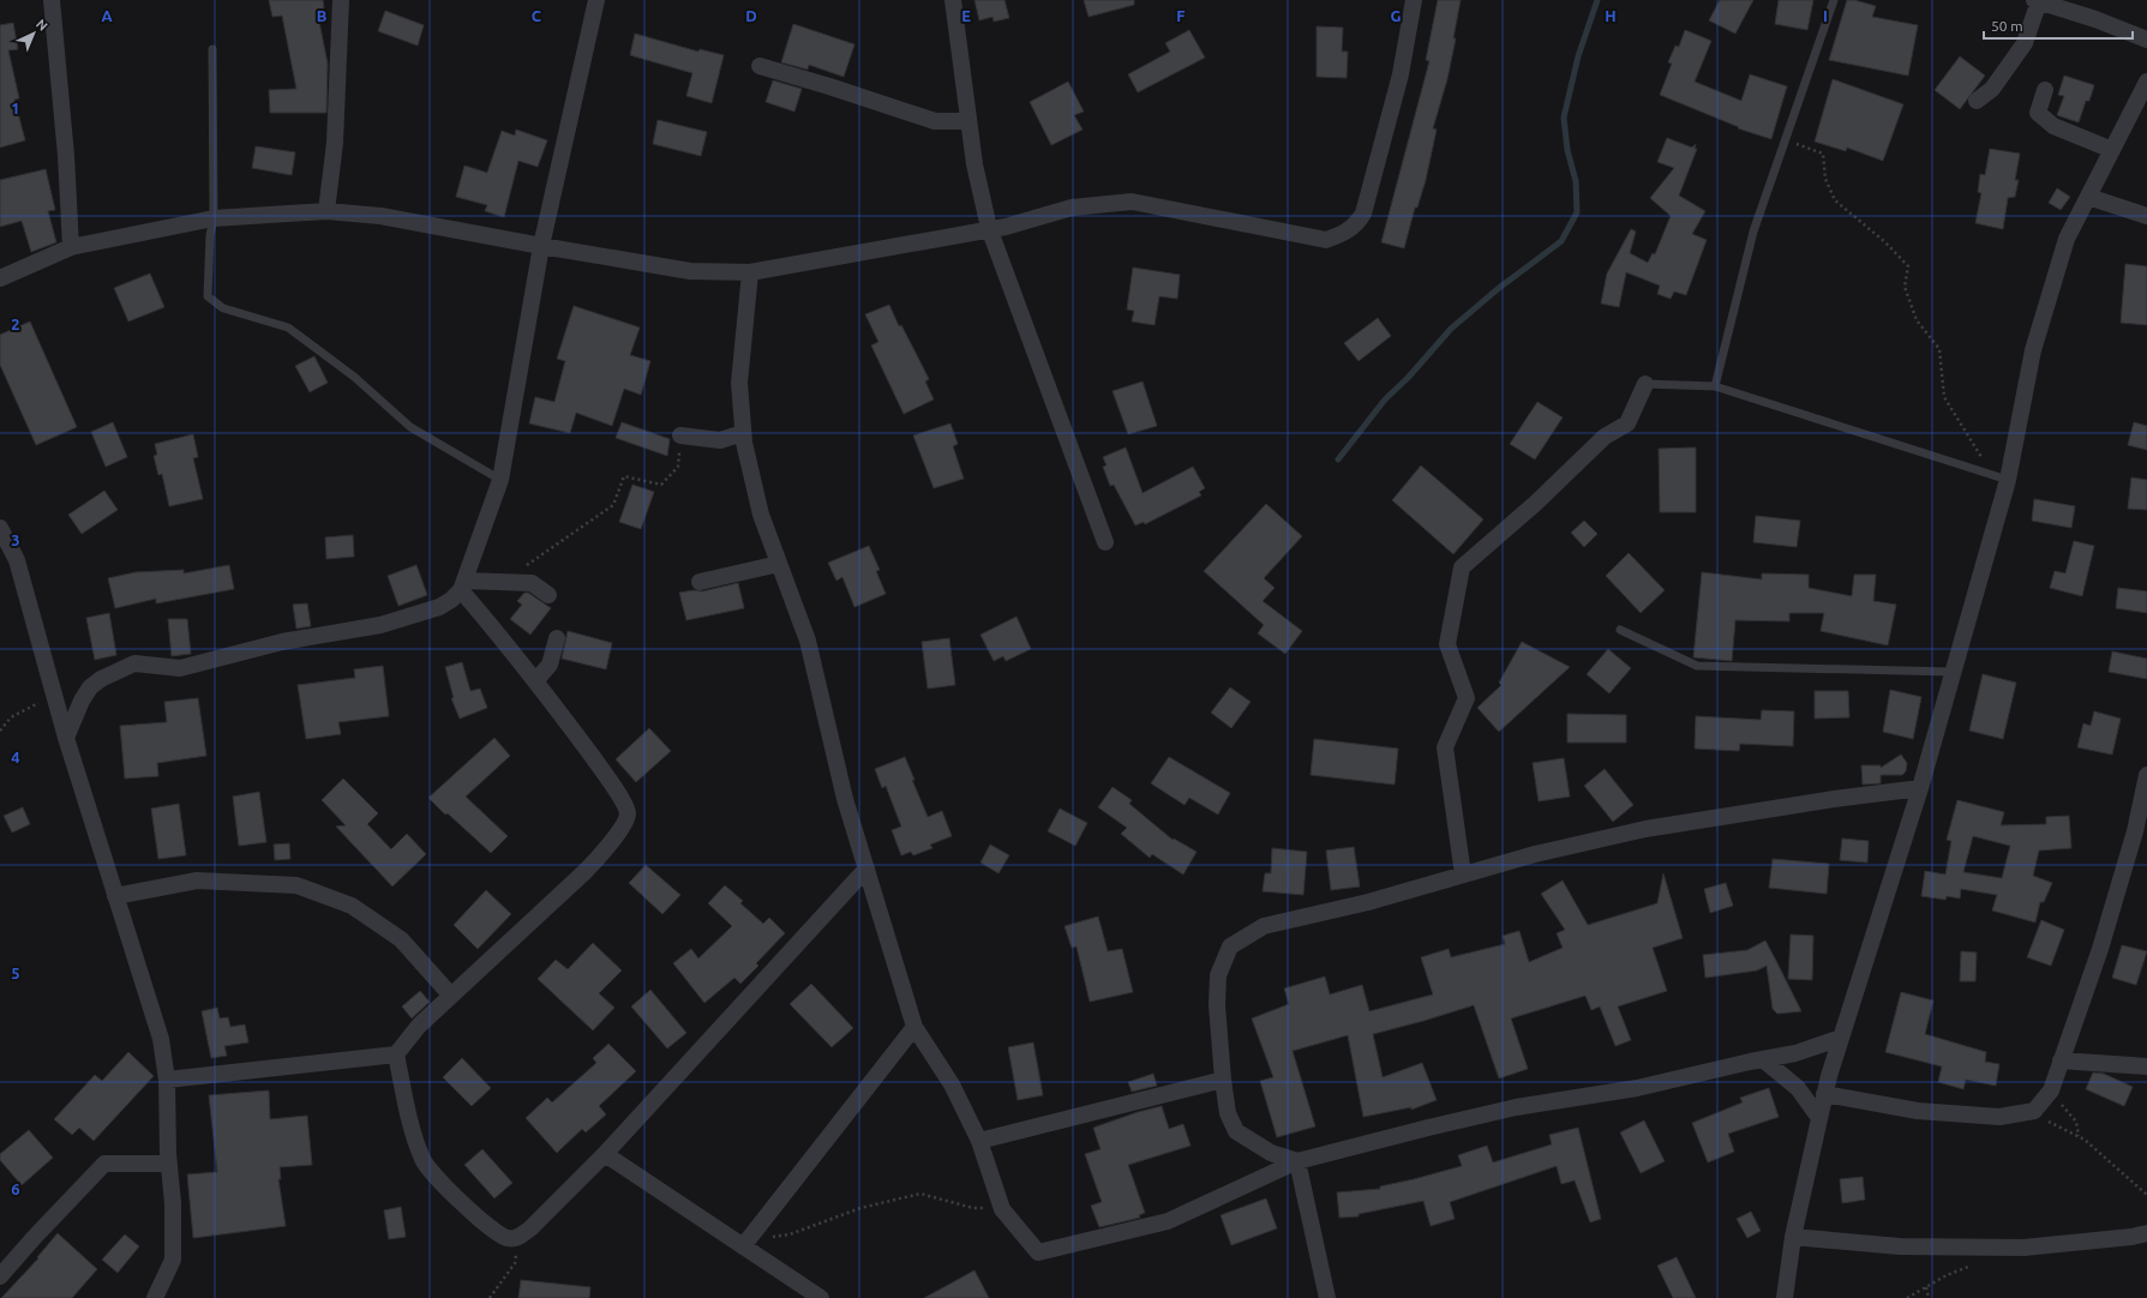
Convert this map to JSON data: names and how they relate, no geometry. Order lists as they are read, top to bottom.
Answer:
{
  "scale_bar": "50 m",
  "north": "top right",
  "grid": {
    "columns": [
      "A",
      "B",
      "C",
      "D",
      "E",
      "F",
      "G",
      "H",
      "I"
    ],
    "rows": [
      "1",
      "2",
      "3",
      "4",
      "5",
      "6"
    ]
  }
}
